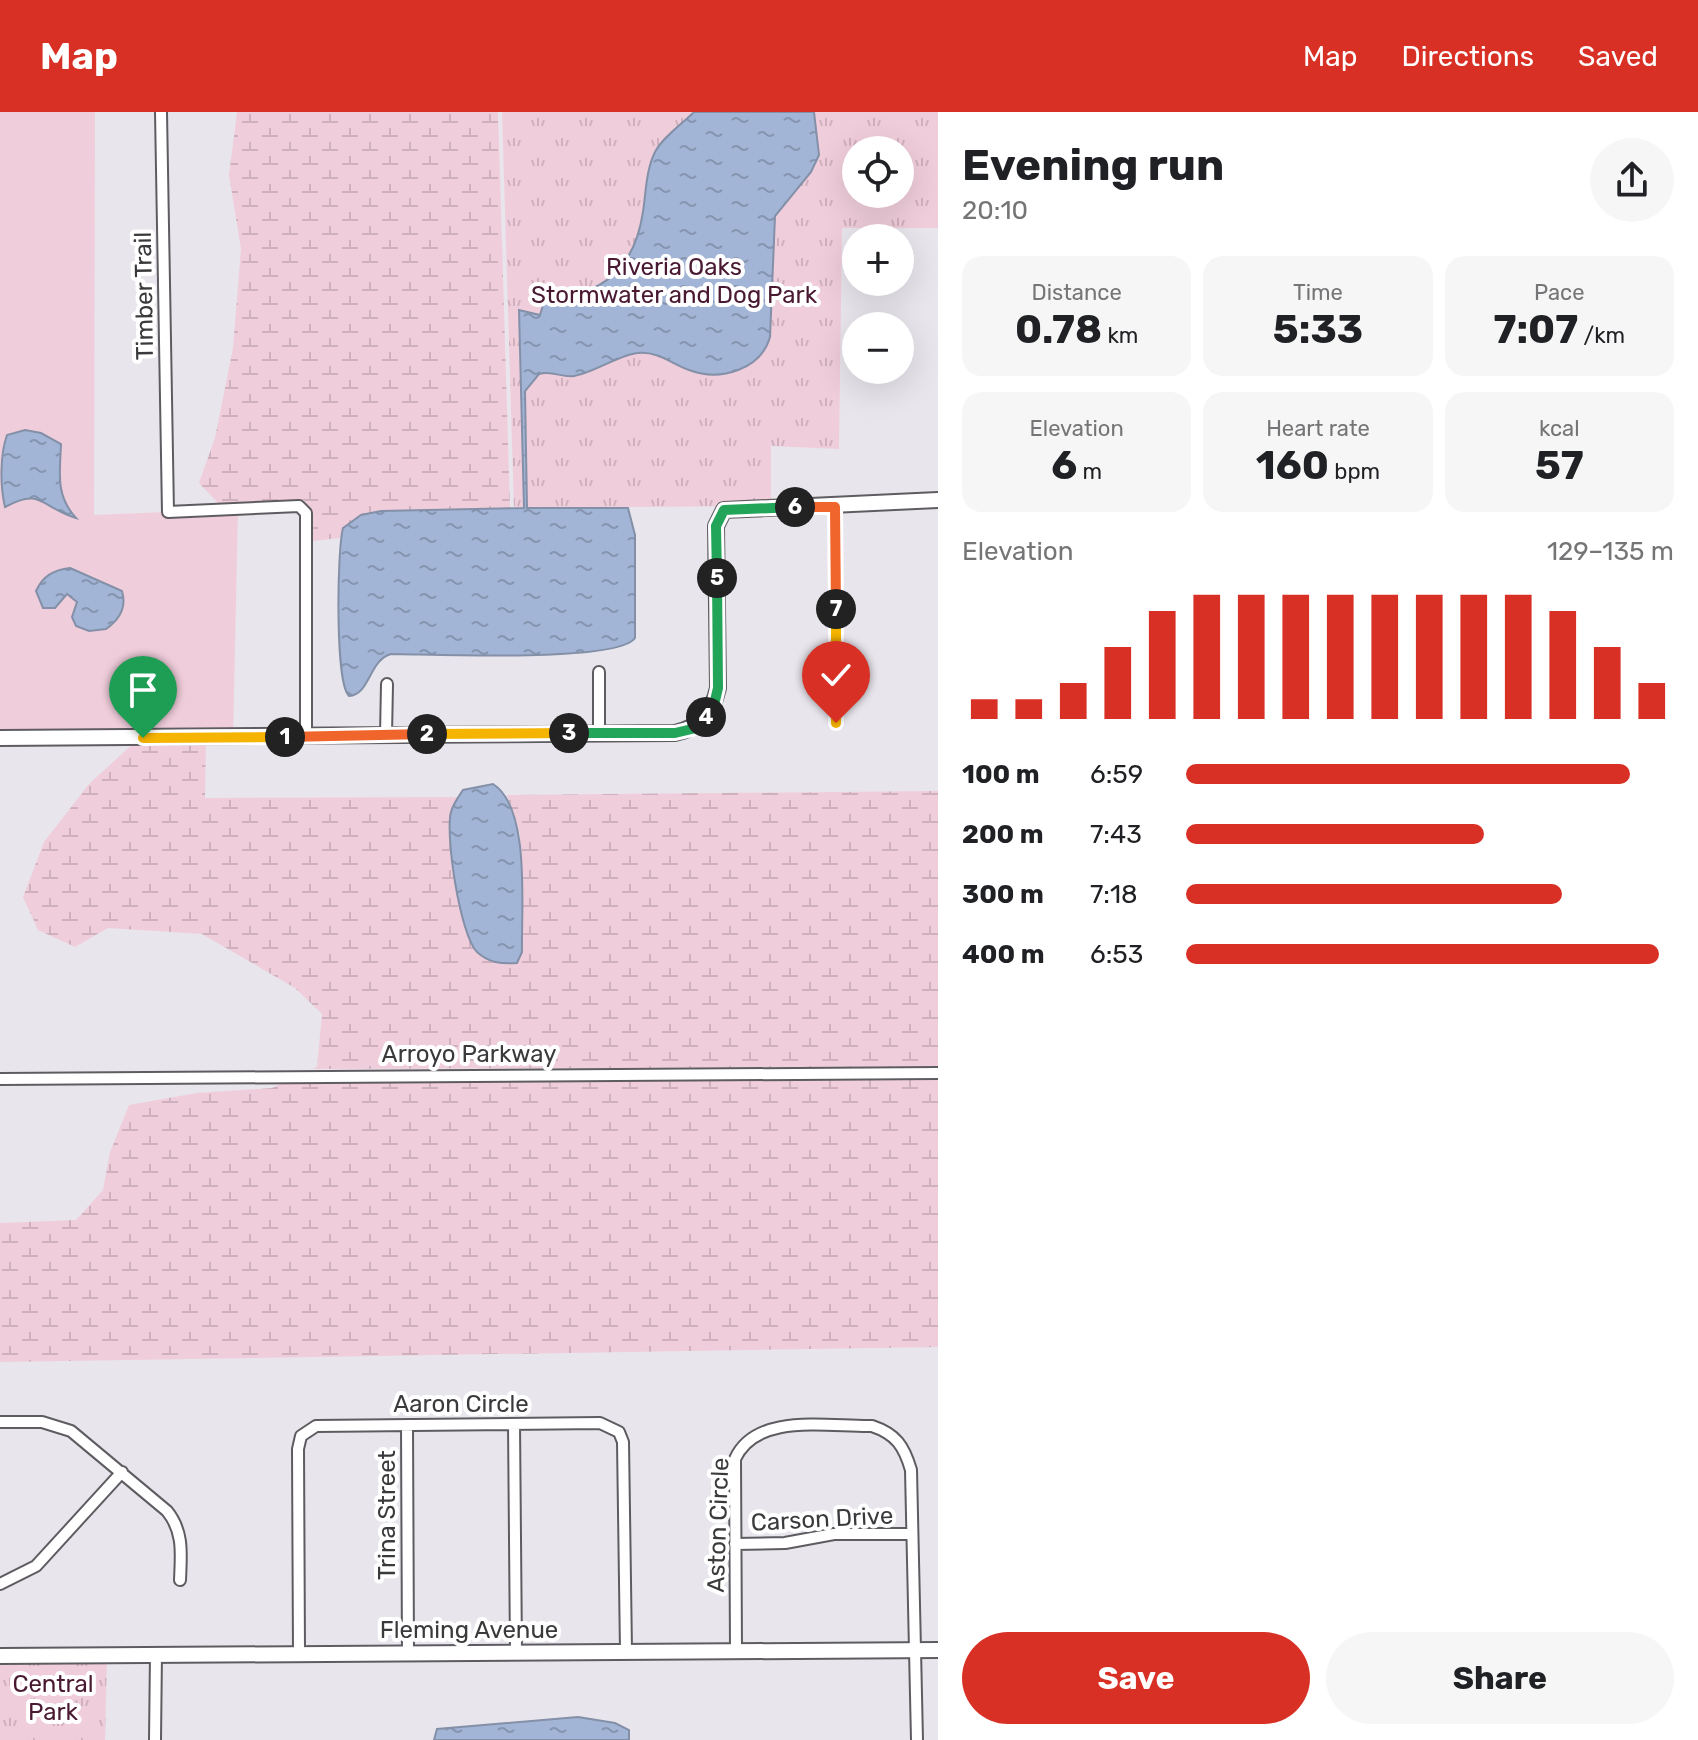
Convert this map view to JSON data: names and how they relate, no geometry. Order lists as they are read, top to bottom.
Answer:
{
  "streets": {
    "street": [
      "Timber Trail",
      "Arroyo Parkway",
      "Aaron Circle",
      "Trina Street",
      "Carson Drive",
      "Aston Circle",
      "Fleming Avenue"
    ]
  },
  "crossings": [
    ["Aaron Circle", "Trina Street"],
    ["Aaron Circle", "Fleming Avenue"],
    ["Trina Street", "Fleming Avenue"],
    ["Carson Drive", "Aston Circle"],
    ["Aston Circle", "Fleming Avenue"]
  ],
  "parks": ["Riveria Oaks Stormwater and Dog Park", "Central Park"],
  "page": {
    "header": "Map",
    "nav": ["Map", "Directions", "Saved"],
    "heading": ["Evening run", "20:10"],
    "map_buttons": ["+", "−"],
    "stats": [
      ["Distance", "0.78 km"],
      ["Time", "5:33"],
      ["Pace", "7:07 /km"],
      ["Elevation", "6 m"],
      ["Heart rate", "160 bpm"],
      ["kcal", "57"]
    ],
    "pins": [
      "6",
      "5",
      "7",
      "4",
      "3",
      "2",
      "1"
    ],
    "chart": ["Elevation", "129–135 m"],
    "list": [
      {
        "name": "100 m",
        "note": "6:59"
      },
      {
        "name": "200 m",
        "note": "7:43"
      },
      {
        "name": "300 m",
        "note": "7:18"
      },
      {
        "name": "400 m",
        "note": "6:53"
      }
    ],
    "buttons": ["Save", "Share"]
  }
}
